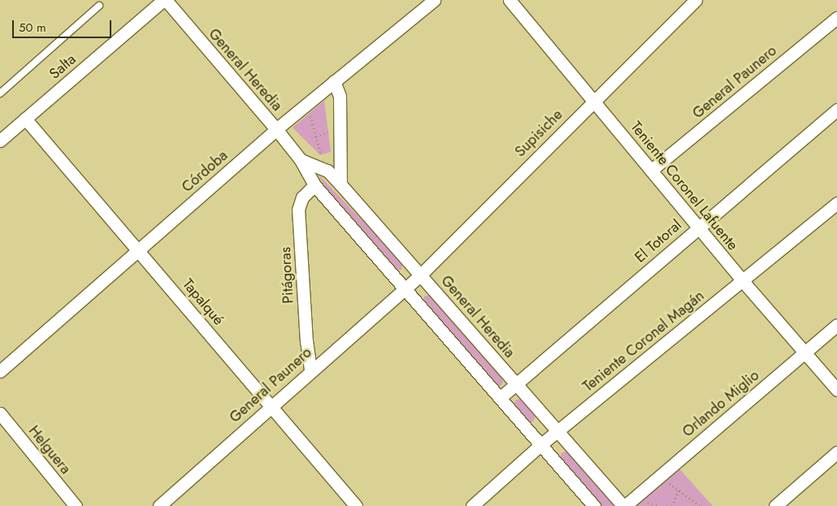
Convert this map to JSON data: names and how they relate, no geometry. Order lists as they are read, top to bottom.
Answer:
{
  "streets": {
    "street": [
      "Salta",
      "General Heredia",
      "General Paunero",
      "Supisiche",
      "Córdoba",
      "Teniente Coronel Lafuente",
      "El Totoral",
      "Pitágoras",
      "Tapalqué",
      "Teniente Coronel Magán",
      "Orlando Miglio",
      "Helguera"
    ]
  },
  "crossings": [
    ["Salta", "General Heredia"],
    ["Salta", "Tapalqué"],
    ["General Heredia", "General Paunero"],
    ["General Heredia", "Supisiche"],
    ["General Heredia", "Córdoba"],
    ["General Heredia", "El Totoral"],
    ["General Heredia", "Pitágoras"],
    ["General Heredia", "Teniente Coronel Magán"],
    ["General Heredia", "Orlando Miglio"],
    ["General Paunero", "Supisiche"],
    ["General Paunero", "Teniente Coronel Lafuente"],
    ["General Paunero", "Pitágoras"],
    ["General Paunero", "Tapalqué"],
    ["Supisiche", "Teniente Coronel Lafuente"],
    ["Córdoba", "Tapalqué"],
    ["Teniente Coronel Lafuente", "El Totoral"],
    ["Teniente Coronel Lafuente", "Teniente Coronel Magán"],
    ["Teniente Coronel Lafuente", "Orlando Miglio"]
  ],
  "scale_bar": "50 m"
}
